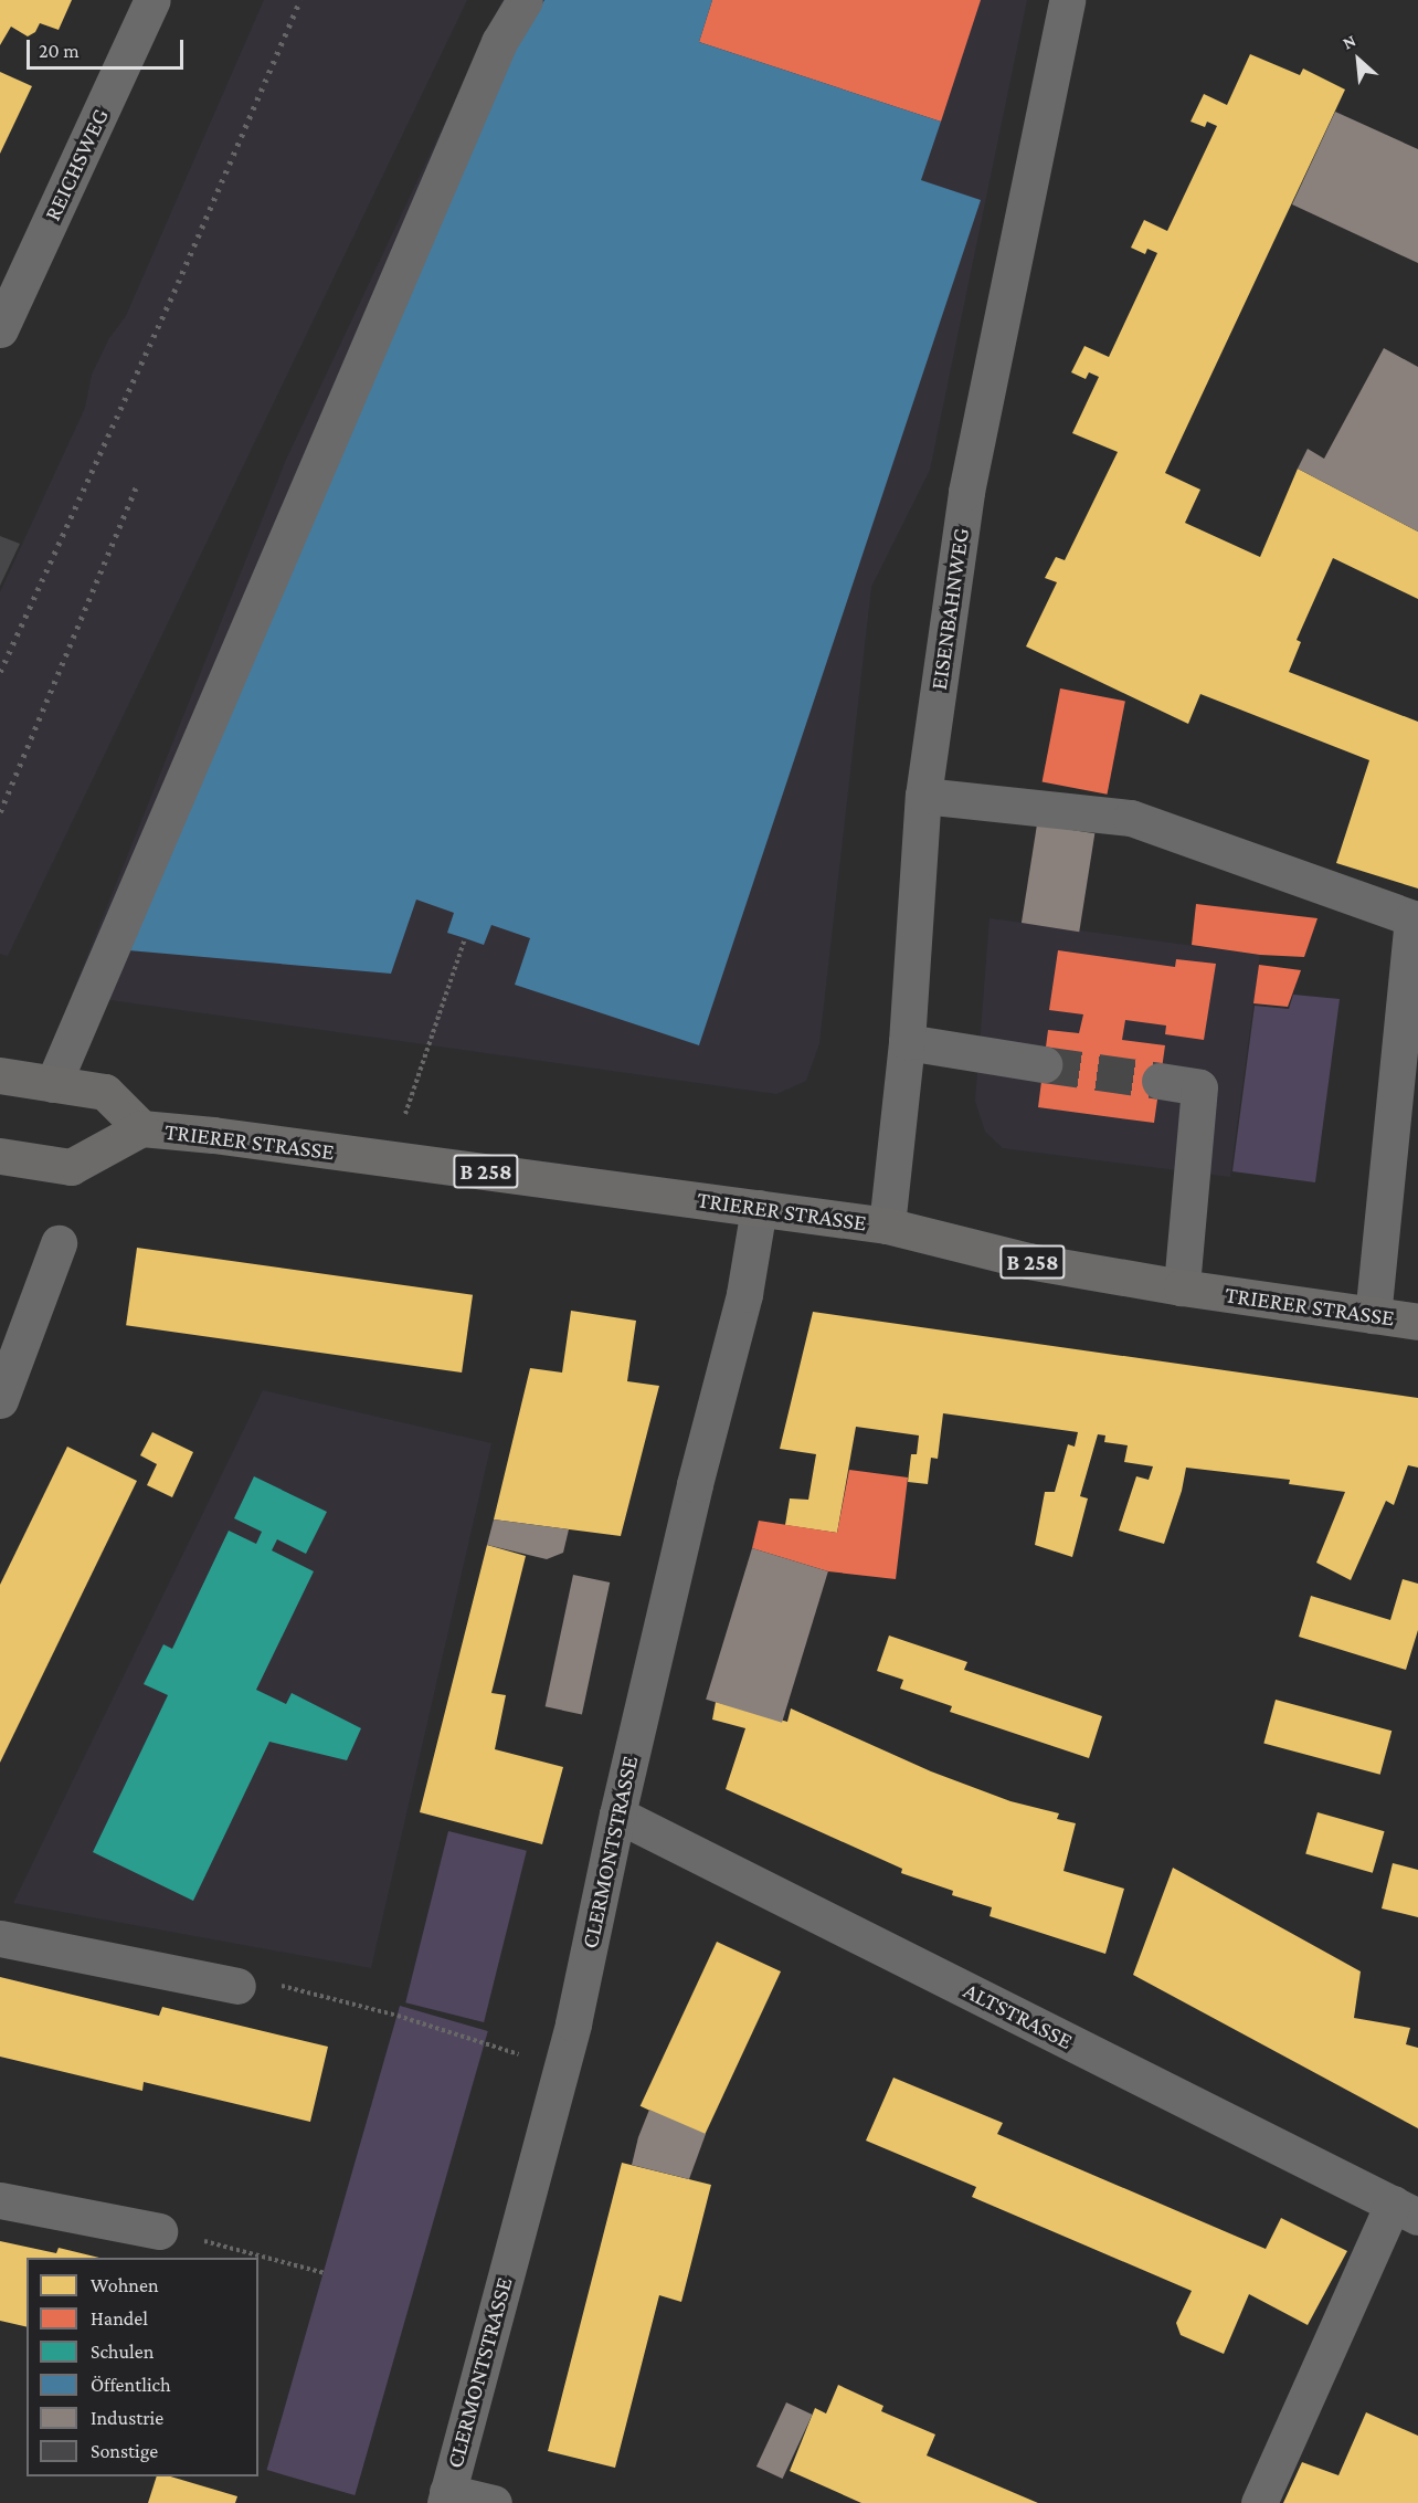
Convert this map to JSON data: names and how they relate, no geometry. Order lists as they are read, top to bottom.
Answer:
{
  "streets": {
    "main road": ["TRIERER STRASSE", "B 258"],
    "street": [
      "REICHSWEG",
      "EISENBAHNWEG",
      "CLERMONTSTRASSE",
      "ALTSTRASSE"
    ]
  },
  "crossings": [
    ["EISENBAHNWEG", "TRIERER STRASSE"],
    ["TRIERER STRASSE", "CLERMONTSTRASSE"],
    ["CLERMONTSTRASSE", "ALTSTRASSE"]
  ],
  "legend": [
    "Wohnen",
    "Handel",
    "Schulen",
    "Öffentlich",
    "Industrie",
    "Sonstige"
  ],
  "scale_bar": "20 m",
  "north": "top left"
}
